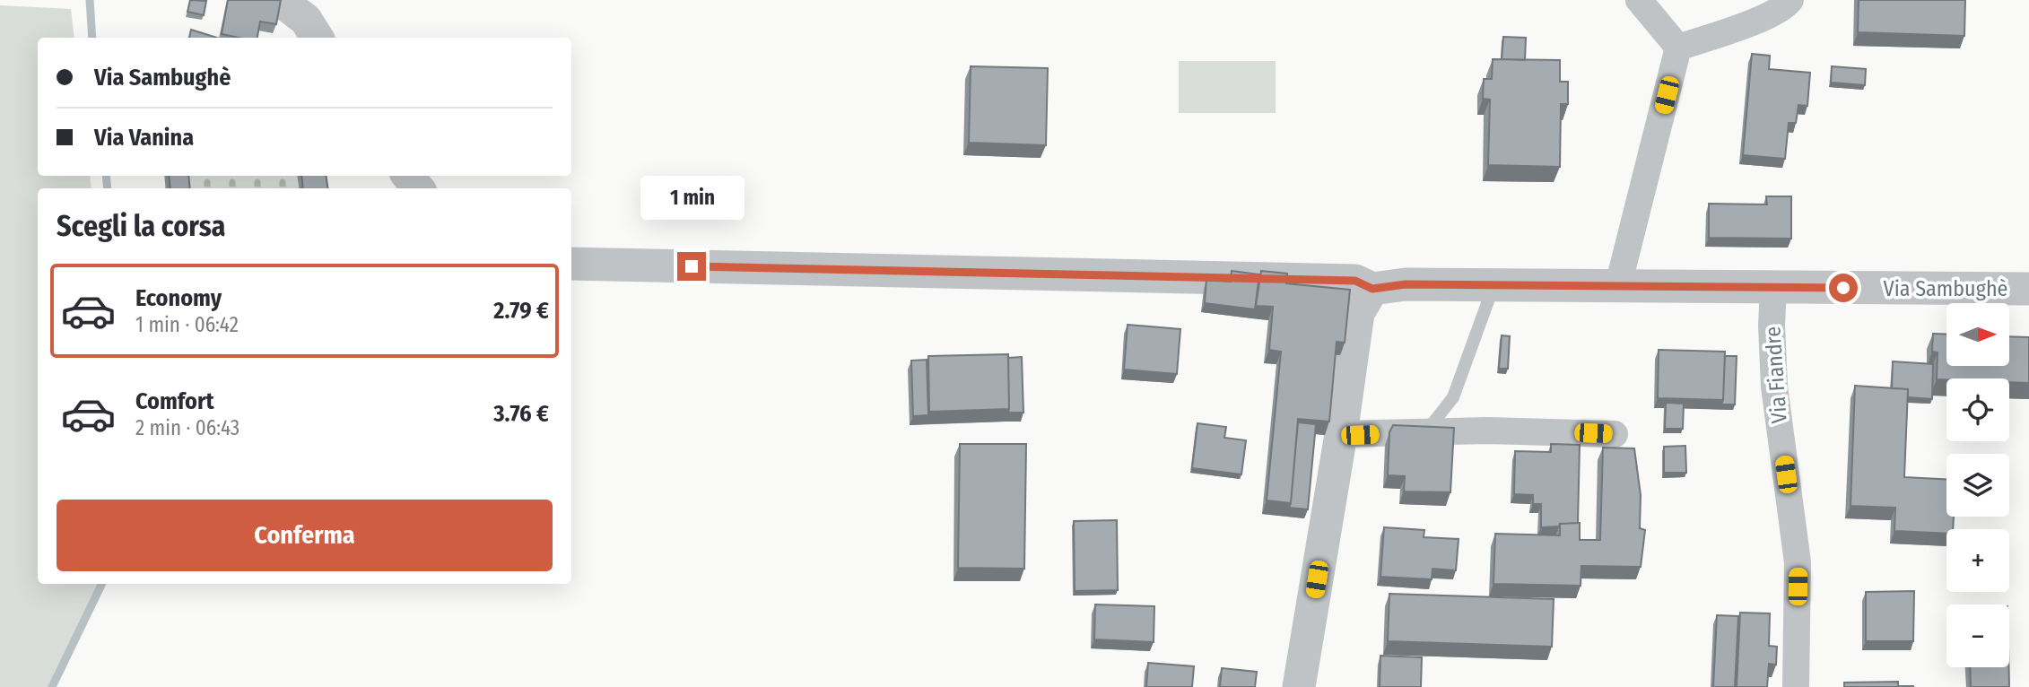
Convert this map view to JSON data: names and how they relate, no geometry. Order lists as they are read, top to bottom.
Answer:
{
  "streets": {
    "street": ["Via Sambughè", "Via Fiandre"]
  },
  "crossings": [
    ["Via Sambughè", "Via Fiandre"]
  ],
  "north": "right",
  "page": {
    "banner": ["Via Sambughè", "Via Vanina"],
    "bubble": "1 min",
    "heading": "Scegli la corsa",
    "list": [
      {
        "name": "Economy",
        "note": "1 min · 06:42",
        "value": "2.79 €"
      },
      {
        "name": "Comfort",
        "note": "2 min · 06:43",
        "value": "3.76 €"
      }
    ],
    "map_buttons": ["+", "−"],
    "buttons": "Conferma"
  }
}
